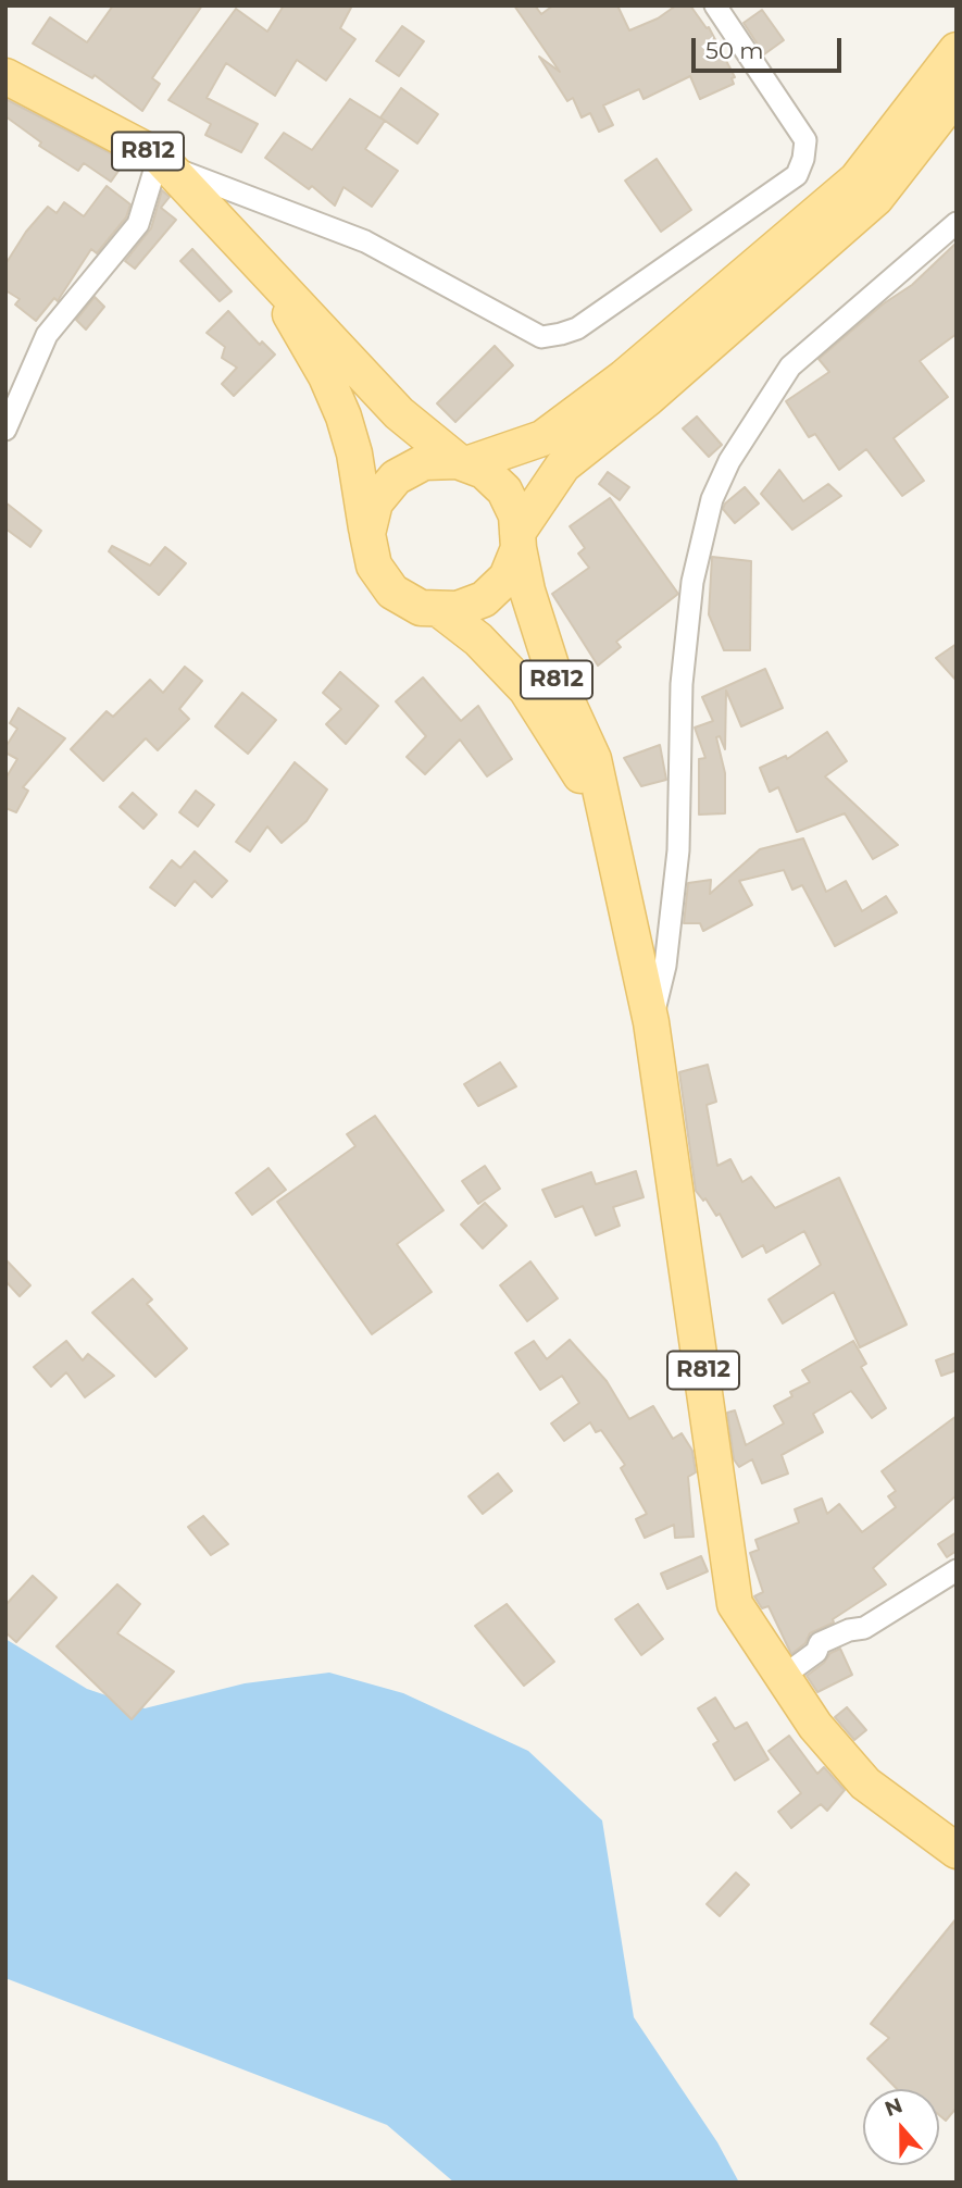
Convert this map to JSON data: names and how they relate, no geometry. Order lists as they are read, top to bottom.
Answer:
{
  "streets": {
    "main road": ["R812"]
  },
  "scale_bar": "50 m",
  "north": "top"
}
